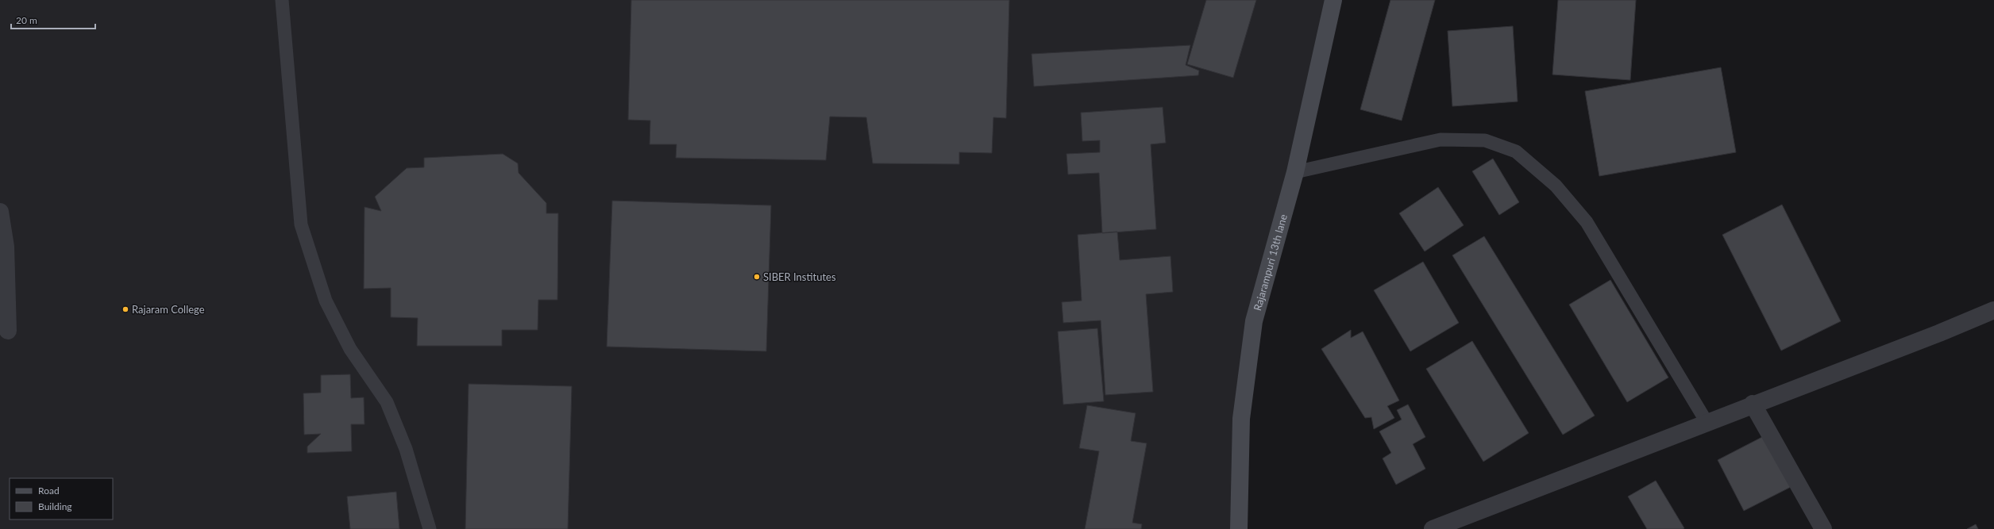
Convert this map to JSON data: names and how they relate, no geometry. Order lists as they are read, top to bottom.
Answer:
{
  "streets": {
    "street": ["Rajarampuri 13th lane"]
  },
  "places": ["SIBER Institutes", "Rajaram College"],
  "legend": ["Road", "Building"],
  "scale_bar": "20 m"
}
